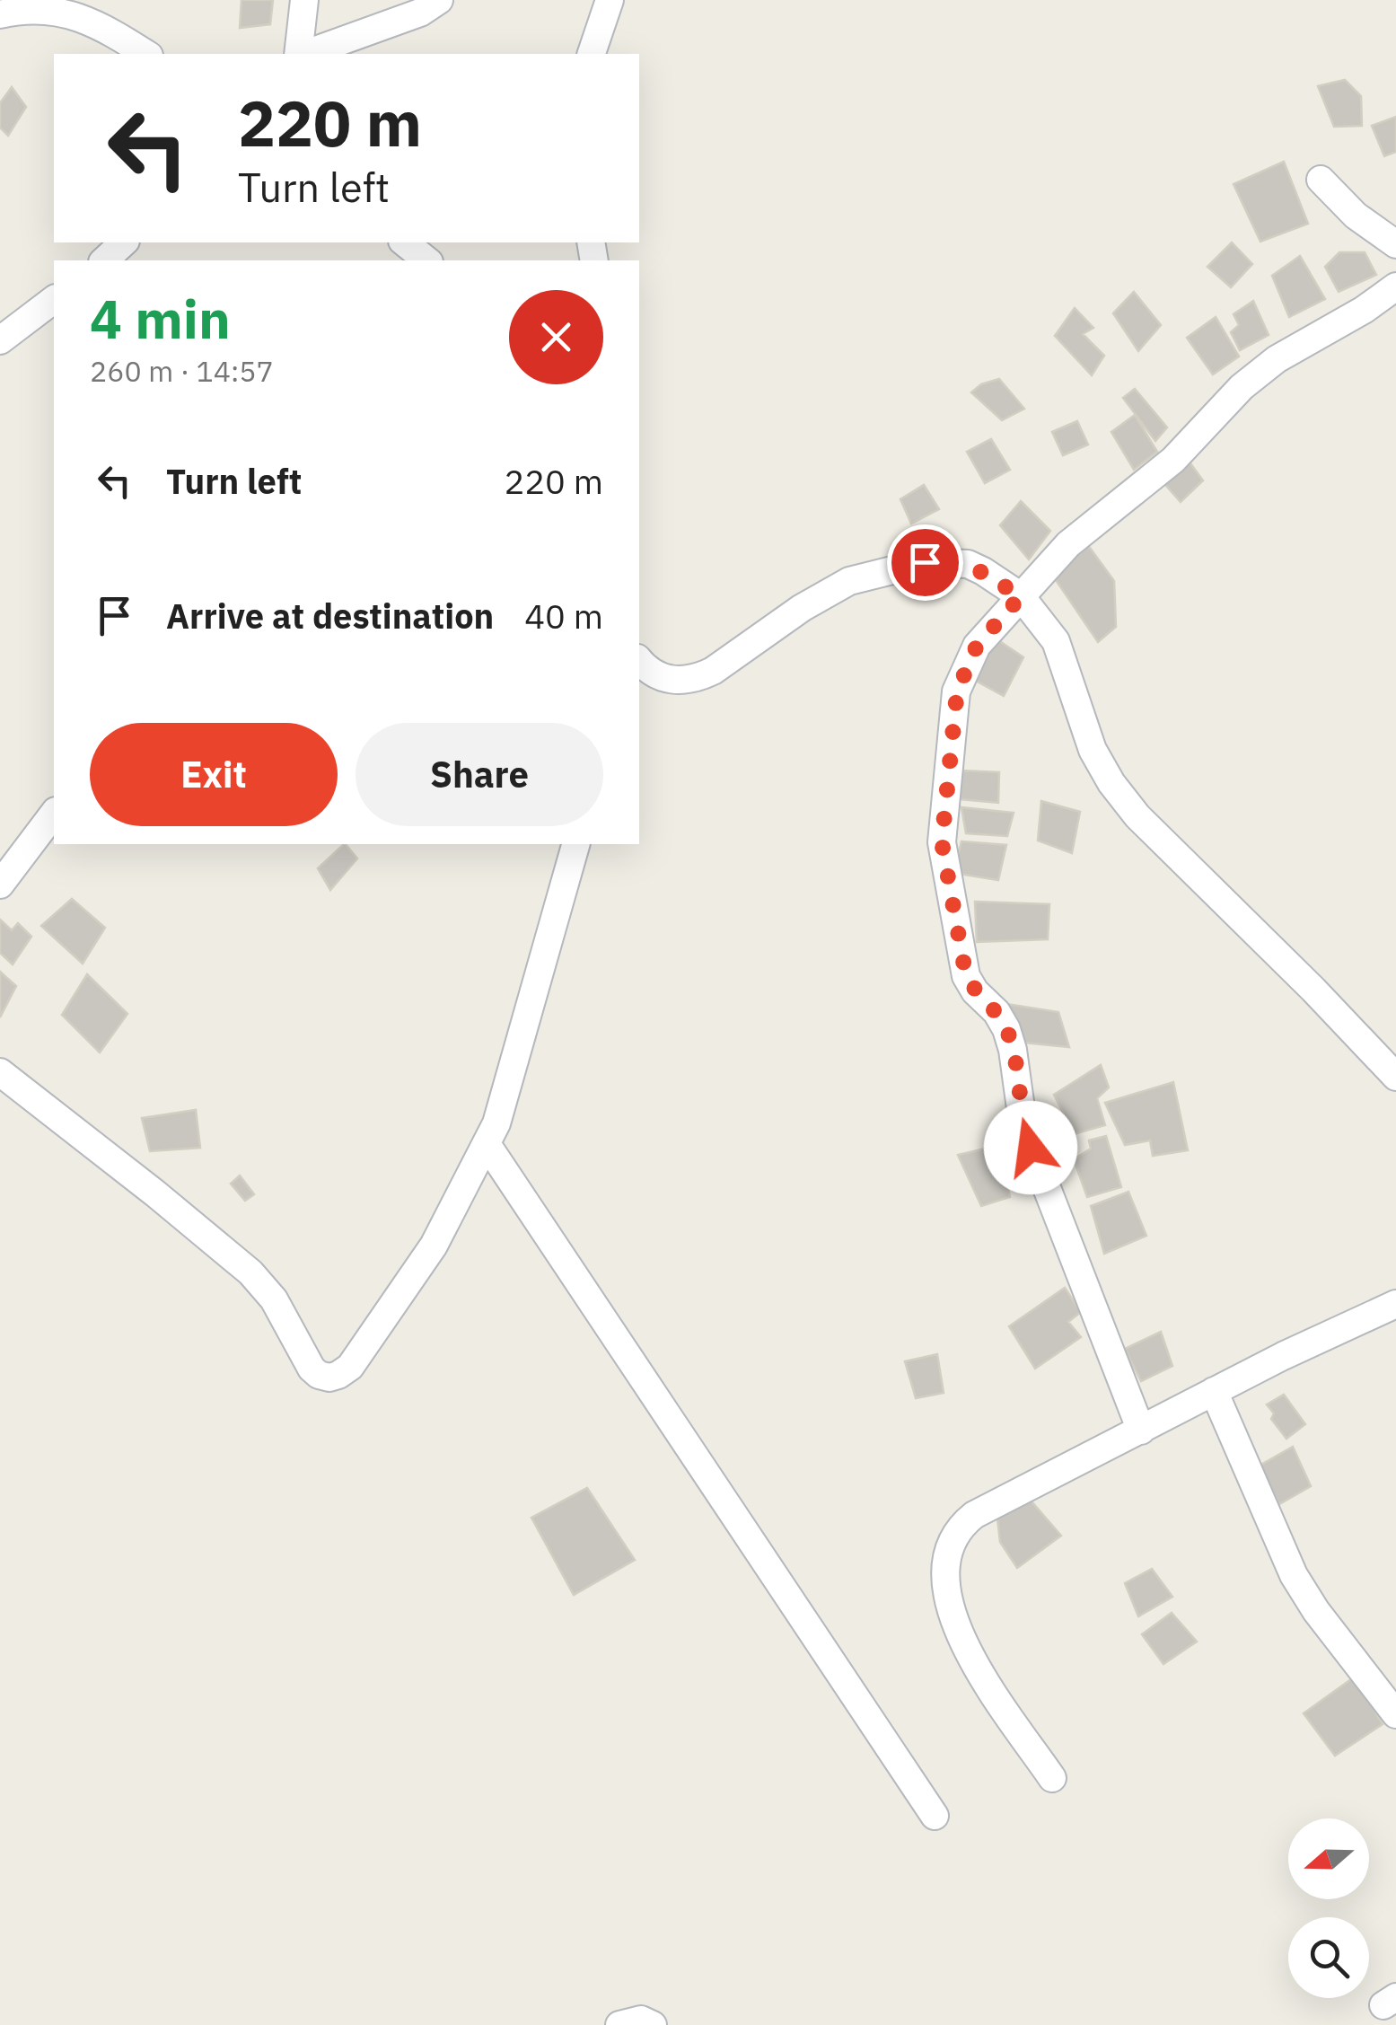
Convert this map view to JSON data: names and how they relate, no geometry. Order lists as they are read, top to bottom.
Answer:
{
  "north": "left",
  "page": {
    "turn": ["220 m", "Turn left"],
    "heading": ["4 min", "260 m · 14:57"],
    "list": [
      {
        "name": "Turn left",
        "value": "220 m"
      },
      {
        "name": "Arrive at destination",
        "value": "40 m"
      }
    ],
    "buttons": ["Exit", "Share"]
  }
}
